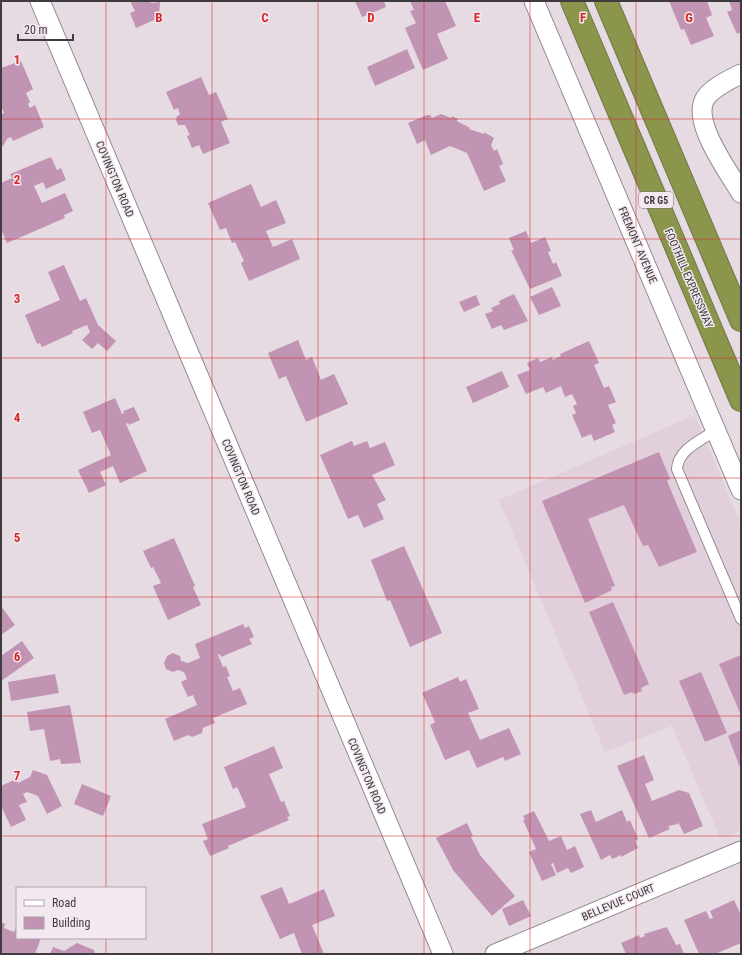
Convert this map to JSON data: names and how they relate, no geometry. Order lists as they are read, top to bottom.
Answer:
{
  "streets": {
    "highway": ["CR G5", "FOOTHILL EXPRESSWAY"],
    "street": ["COVINGTON ROAD", "FREMONT AVENUE", "BELLEVUE COURT"]
  },
  "legend": ["Road", "Building"],
  "scale_bar": "20 m",
  "grid": {
    "columns": [
      "B",
      "C",
      "D",
      "E",
      "F",
      "G"
    ],
    "rows": [
      "1",
      "2",
      "3",
      "4",
      "5",
      "6",
      "7"
    ]
  }
}
